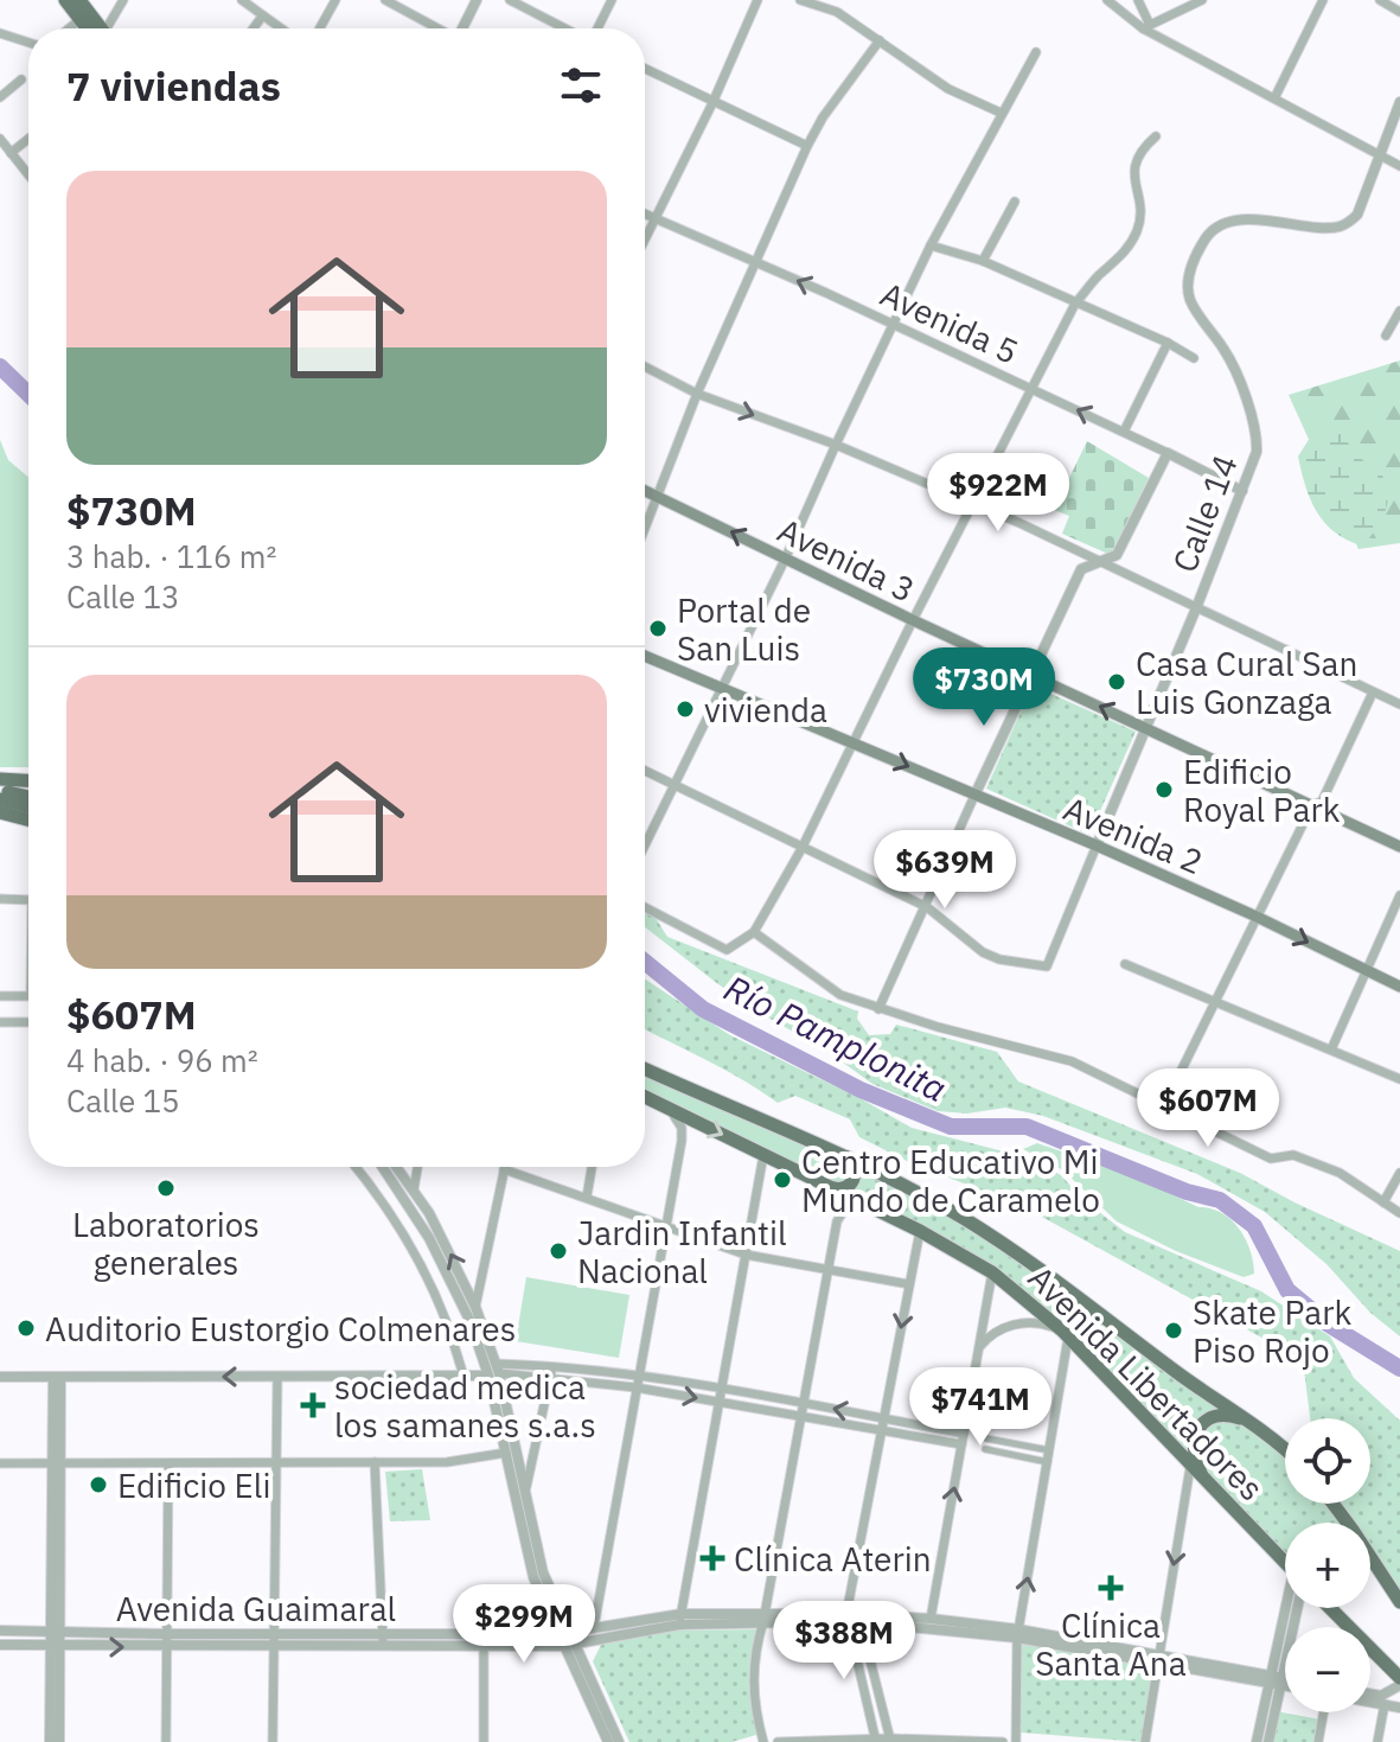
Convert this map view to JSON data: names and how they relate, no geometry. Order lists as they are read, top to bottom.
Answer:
{
  "streets": {
    "main road": ["Avenida 3", "Avenida 2", "Avenida Libertadores"],
    "street": ["Avenida 5", "Calle 14", "Avenida Guaimaral"]
  },
  "crossings": [
    ["Avenida 5", "Calle 14"],
    ["Calle 14", "Avenida 3"],
    ["Calle 14", "Avenida 2"]
  ],
  "one_way": ["Avenida 5"],
  "water": ["Río Pamplonita"],
  "places": {
    "other": [
      "Portal de San Luis",
      "Casa Cural San Luis Gonzaga",
      "vivienda",
      "Edificio Royal Park",
      "Centro Educativo Mi Mundo de Caramelo",
      "Laboratorios generales",
      "Jardin Infantil Nacional",
      "Auditorio Eustorgio Colmenares",
      "Skate Park Piso Rojo",
      "Edificio Eli"
    ],
    "health": ["sociedad medica los samanes s.a.s", "Clínica Aterin", "Clínica Santa Ana"]
  },
  "page": {
    "heading": "7 viviendas",
    "list": [
      {
        "name": "$730M",
        "note": "3 hab. · 116 m² · Calle 13"
      },
      {
        "name": "$607M",
        "note": "4 hab. · 96 m² · Calle 15"
      }
    ],
    "price": [
      "$922M",
      "$730M",
      "$639M",
      "$607M",
      "$741M",
      "$299M",
      "$388M"
    ],
    "map_buttons": ["+", "−"]
  }
}
